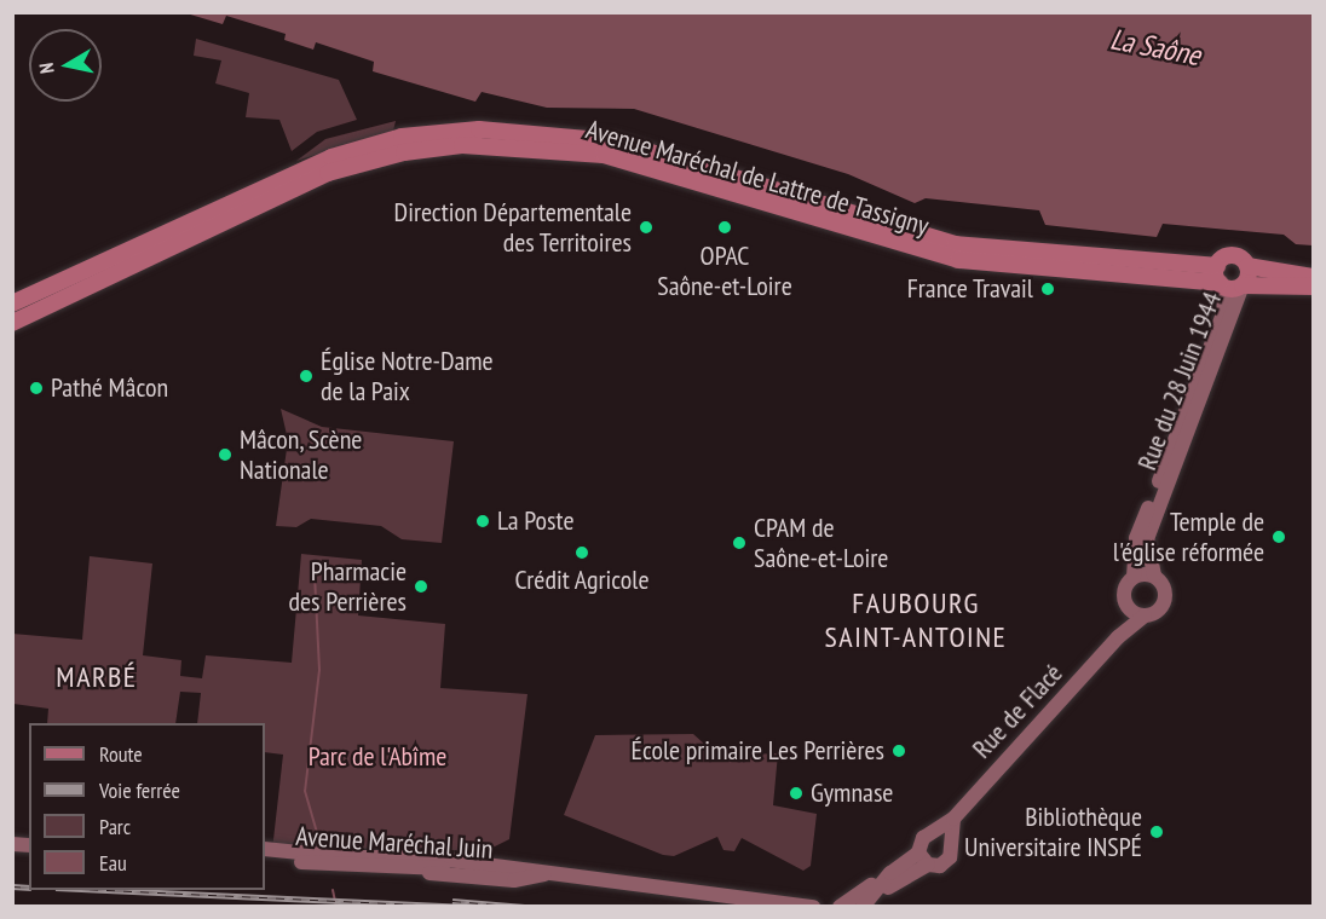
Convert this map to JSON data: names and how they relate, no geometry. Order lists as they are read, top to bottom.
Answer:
{
  "streets": {
    "main road": [
      "Avenue Maréchal de Lattre de Tassigny",
      "Rue du 28 Juin 1944",
      "Rue de Flacé",
      "Avenue Maréchal Juin"
    ]
  },
  "crossings": [
    ["Avenue Maréchal de Lattre de Tassigny", "Rue du 28 Juin 1944"],
    ["Rue du 28 Juin 1944", "Rue de Flacé"]
  ],
  "districts": ["FAUBOURG SAINT-ANTOINE", "MARBÉ"],
  "water": ["La Saône"],
  "parks": ["Parc de l'Abîme"],
  "places": [
    "Direction Départementale des Territoires",
    "OPAC Saône-et-Loire",
    "France Travail",
    "Église Notre-Dame de la Paix",
    "Pathé Mâcon",
    "Mâcon, Scène Nationale",
    "La Poste",
    "Temple de l'église réformée",
    "CPAM de Saône-et-Loire",
    "Crédit Agricole",
    "Pharmacie des Perrières",
    "École primaire Les Perrières",
    "Gymnase",
    "Bibliothèque Universitaire INSPÉ"
  ],
  "legend": [
    "Route",
    "Voie ferrée",
    "Parc",
    "Eau"
  ],
  "north": "left"
}
